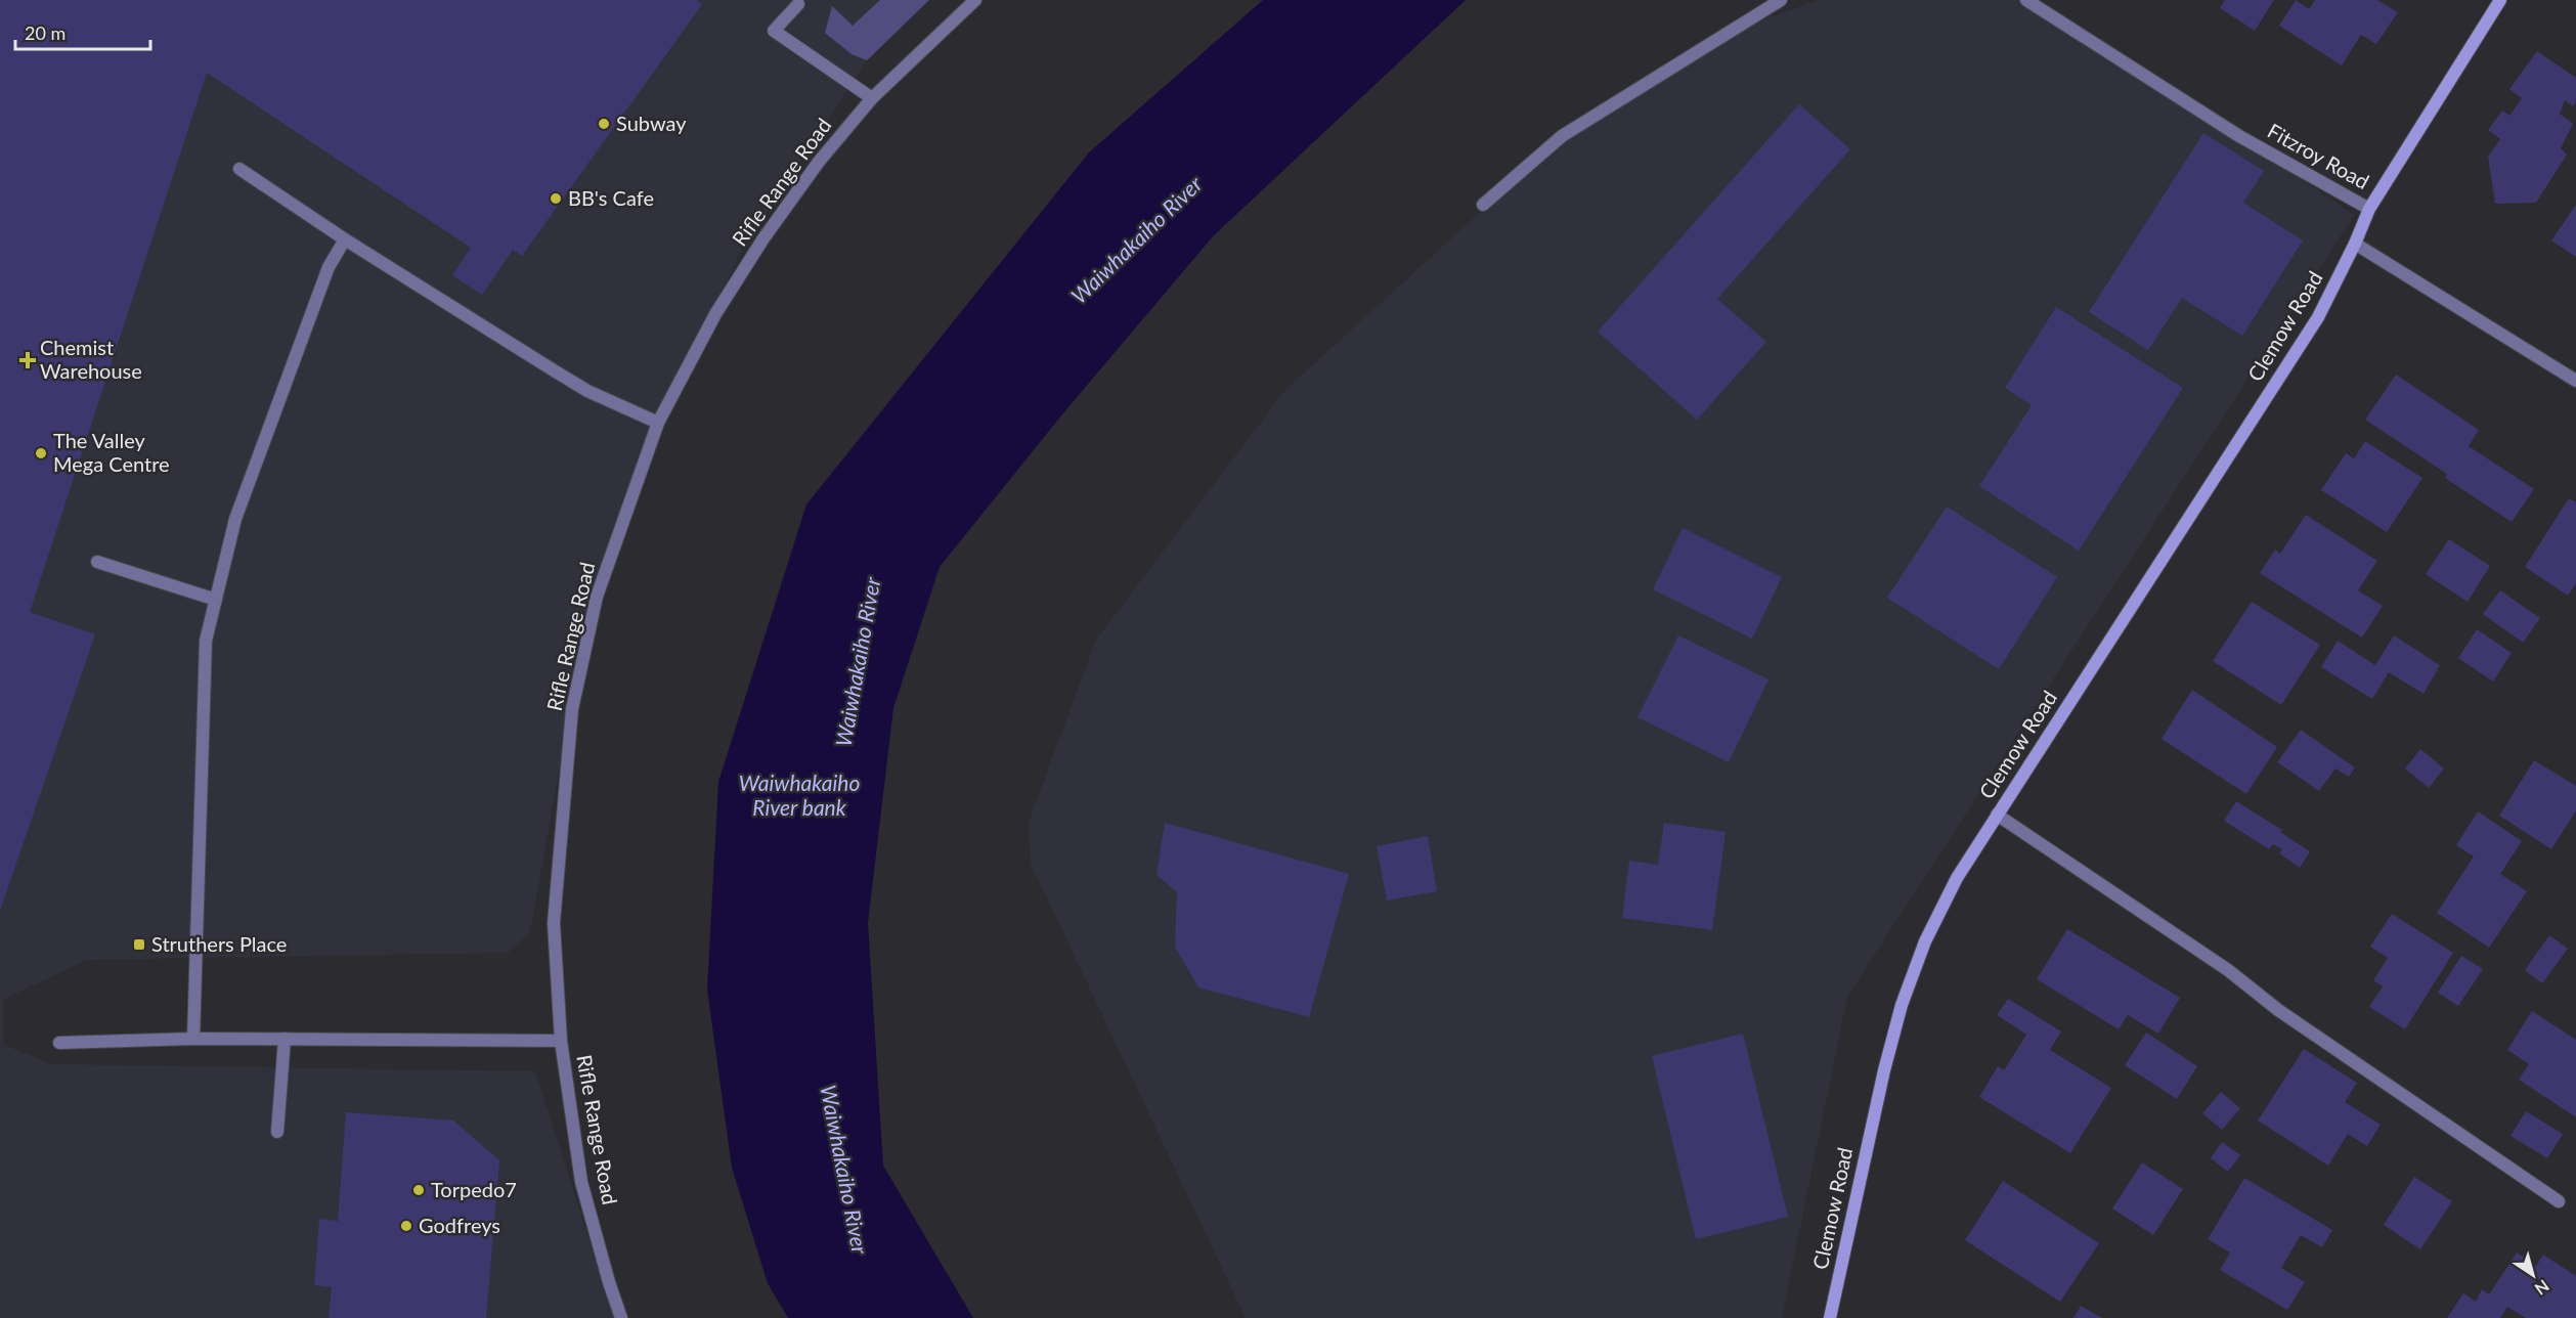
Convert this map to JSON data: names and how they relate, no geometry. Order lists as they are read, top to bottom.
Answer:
{
  "streets": {
    "street": ["Fitzroy Road", "Rifle Range Road", "Clemow Road"]
  },
  "crossings": [
    ["Fitzroy Road", "Clemow Road"]
  ],
  "water": ["Waiwhakaiho River", "Waiwhakaiho River bank"],
  "places": {
    "other": [
      "Subway",
      "BB's Cafe",
      "The Valley Mega Centre",
      "Torpedo7",
      "Godfreys"
    ],
    "health": ["Chemist Warehouse"],
    "transit": ["Struthers Place"]
  },
  "scale_bar": "20 m",
  "north": "bottom right"
}
